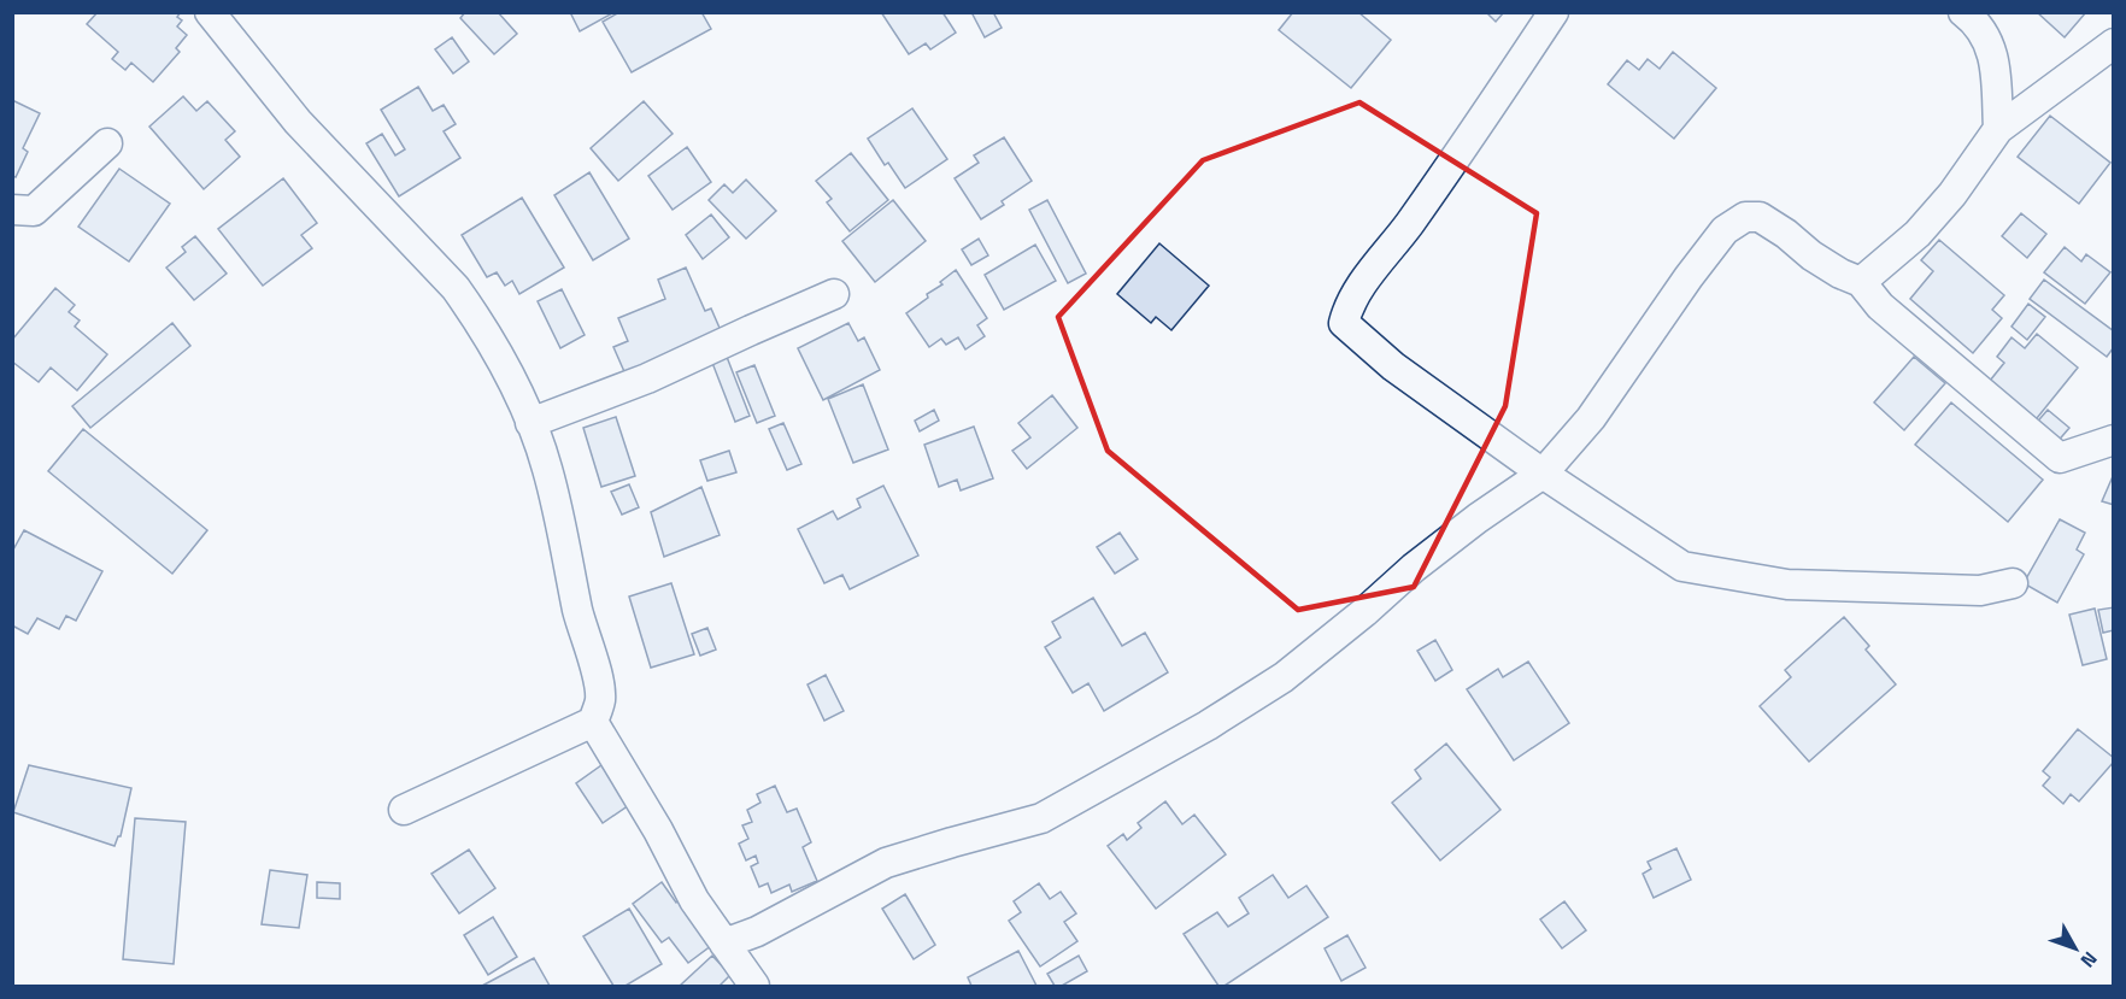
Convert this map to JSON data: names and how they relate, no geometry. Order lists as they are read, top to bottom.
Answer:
{
  "north": "bottom right"
}
